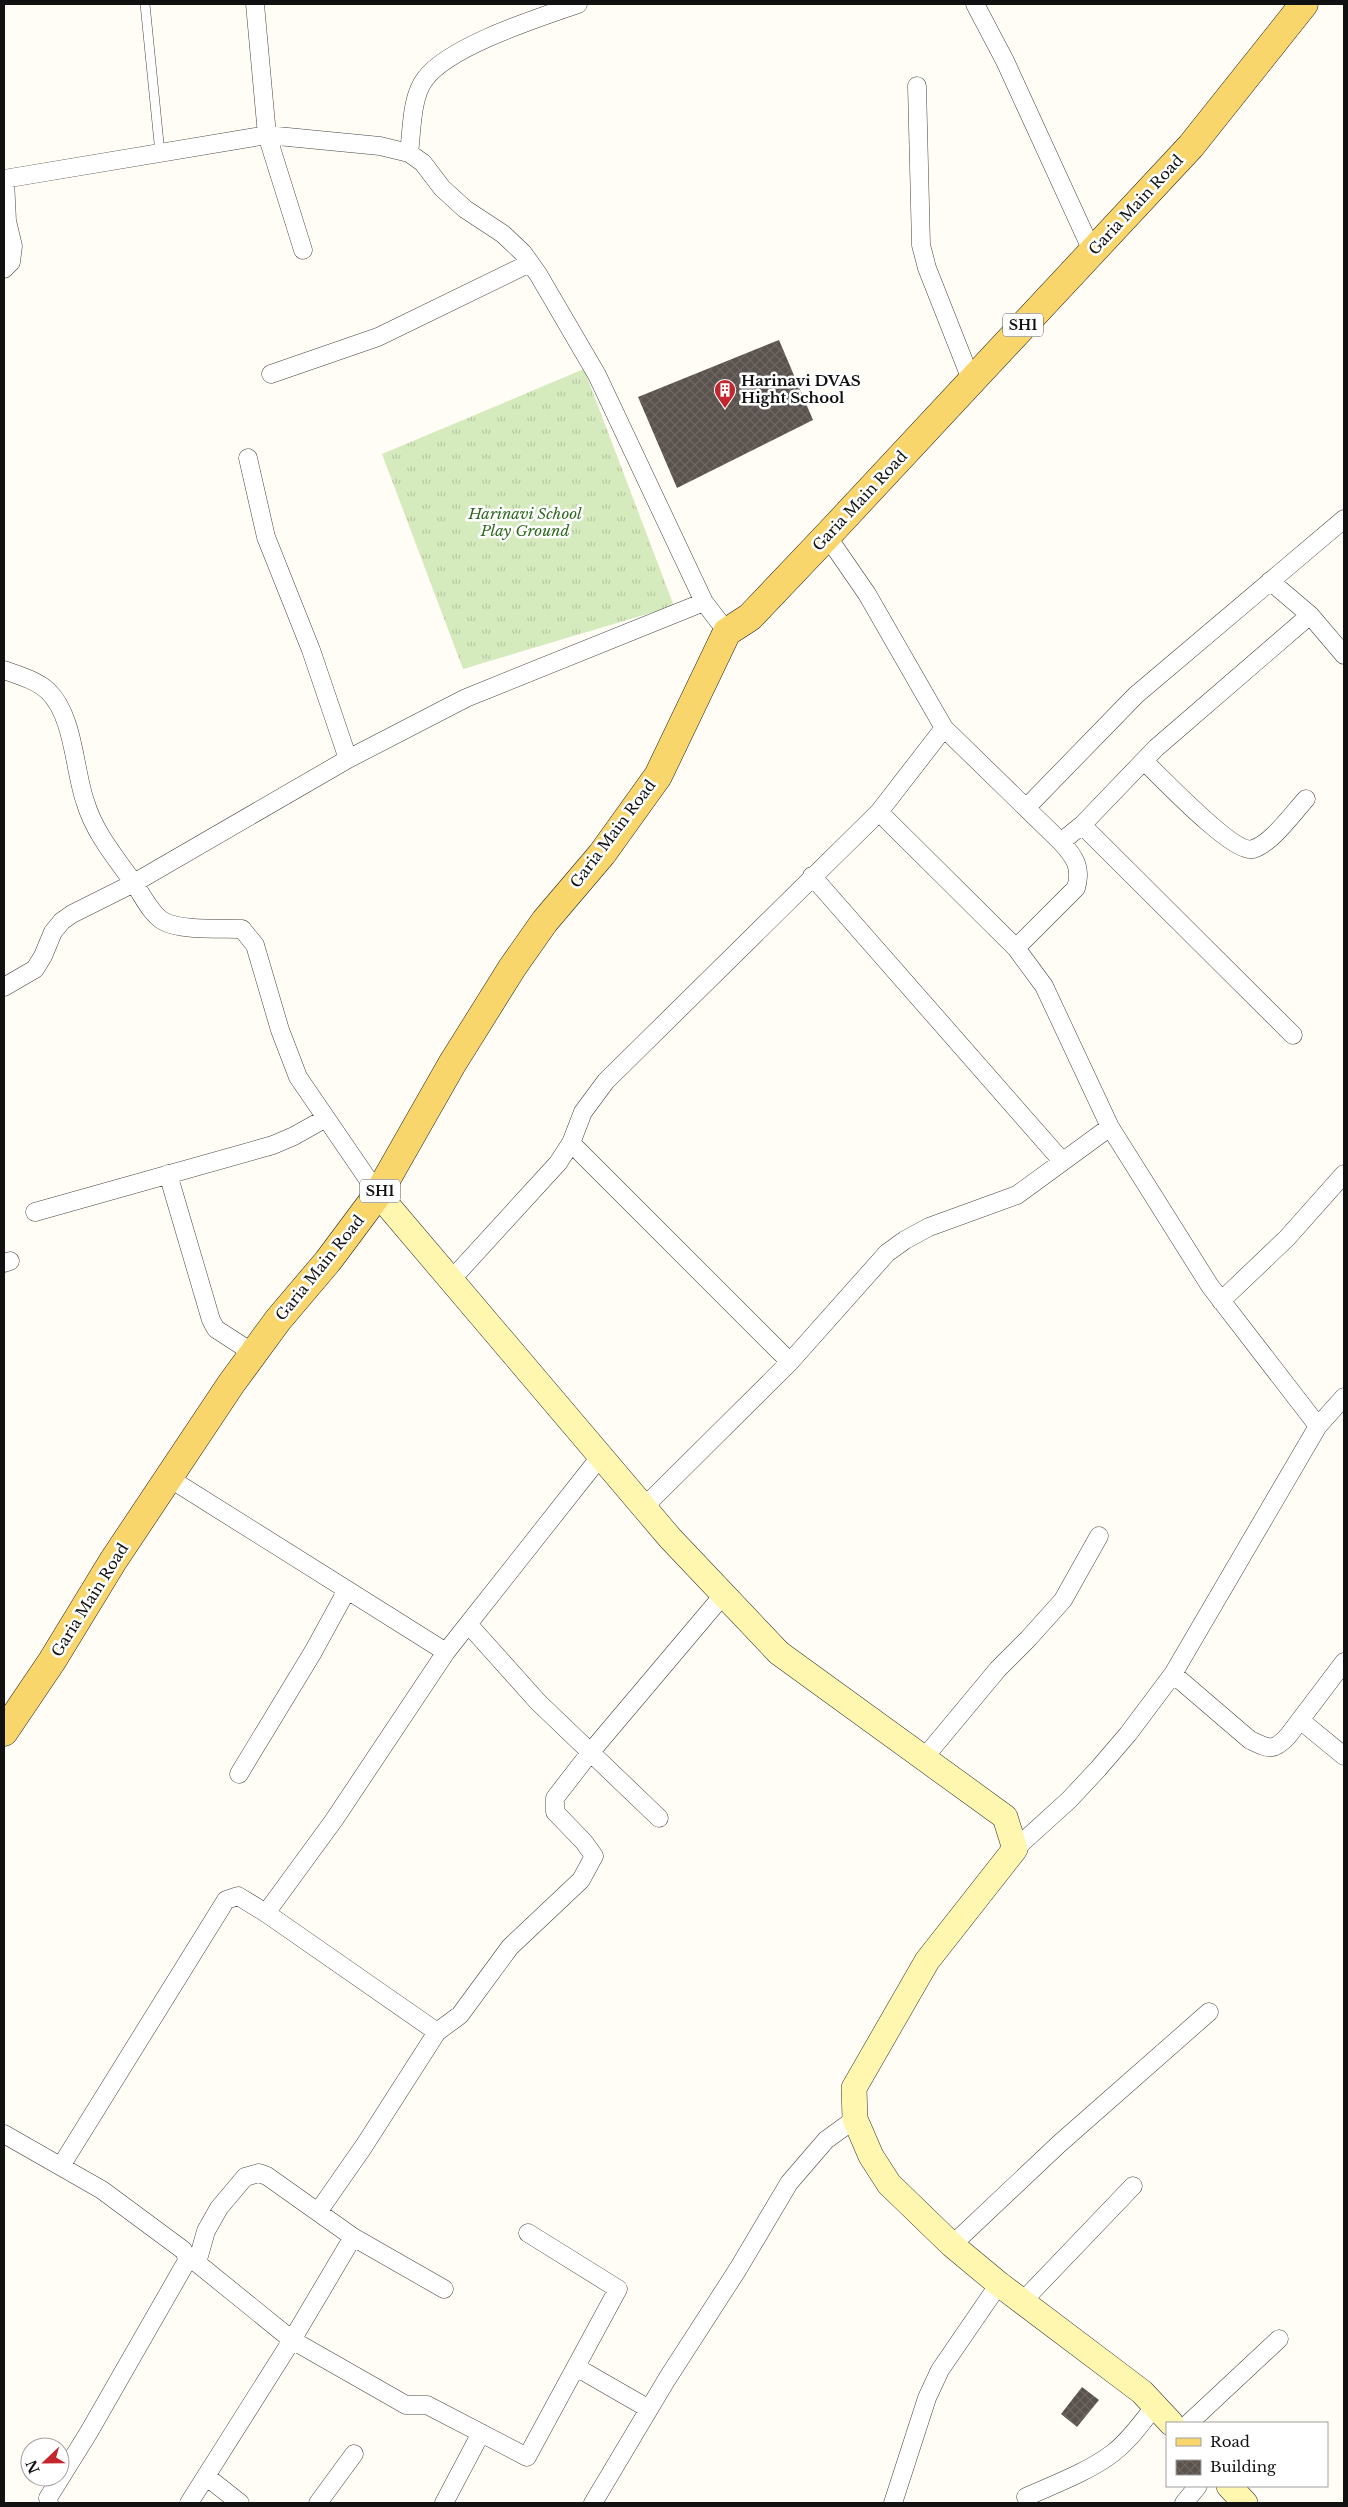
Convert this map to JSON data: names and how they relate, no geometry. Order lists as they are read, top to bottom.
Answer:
{
  "streets": {
    "main road": ["Garia Main Road", "SH1"]
  },
  "parks": ["Harinavi School Play Ground"],
  "places": {
    "building": ["Harinavi DVAS Hight School"]
  },
  "legend": ["Road", "Building"],
  "north": "left"
}
